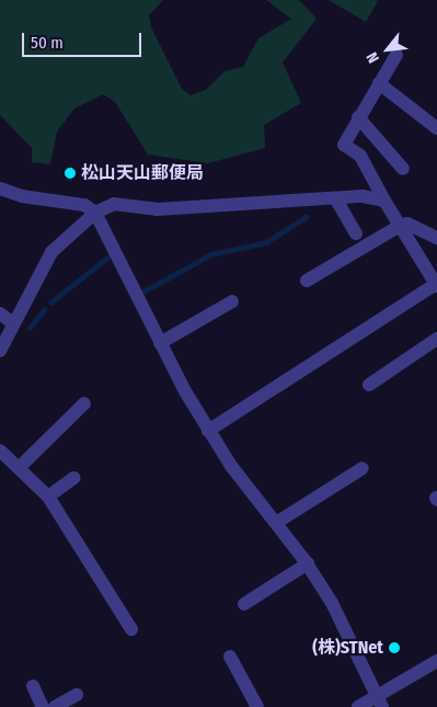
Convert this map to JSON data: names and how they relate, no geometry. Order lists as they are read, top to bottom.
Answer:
{
  "places": ["松山天山郵便局", "(株)STNet"],
  "scale_bar": "50 m",
  "north": "bottom left"
}
